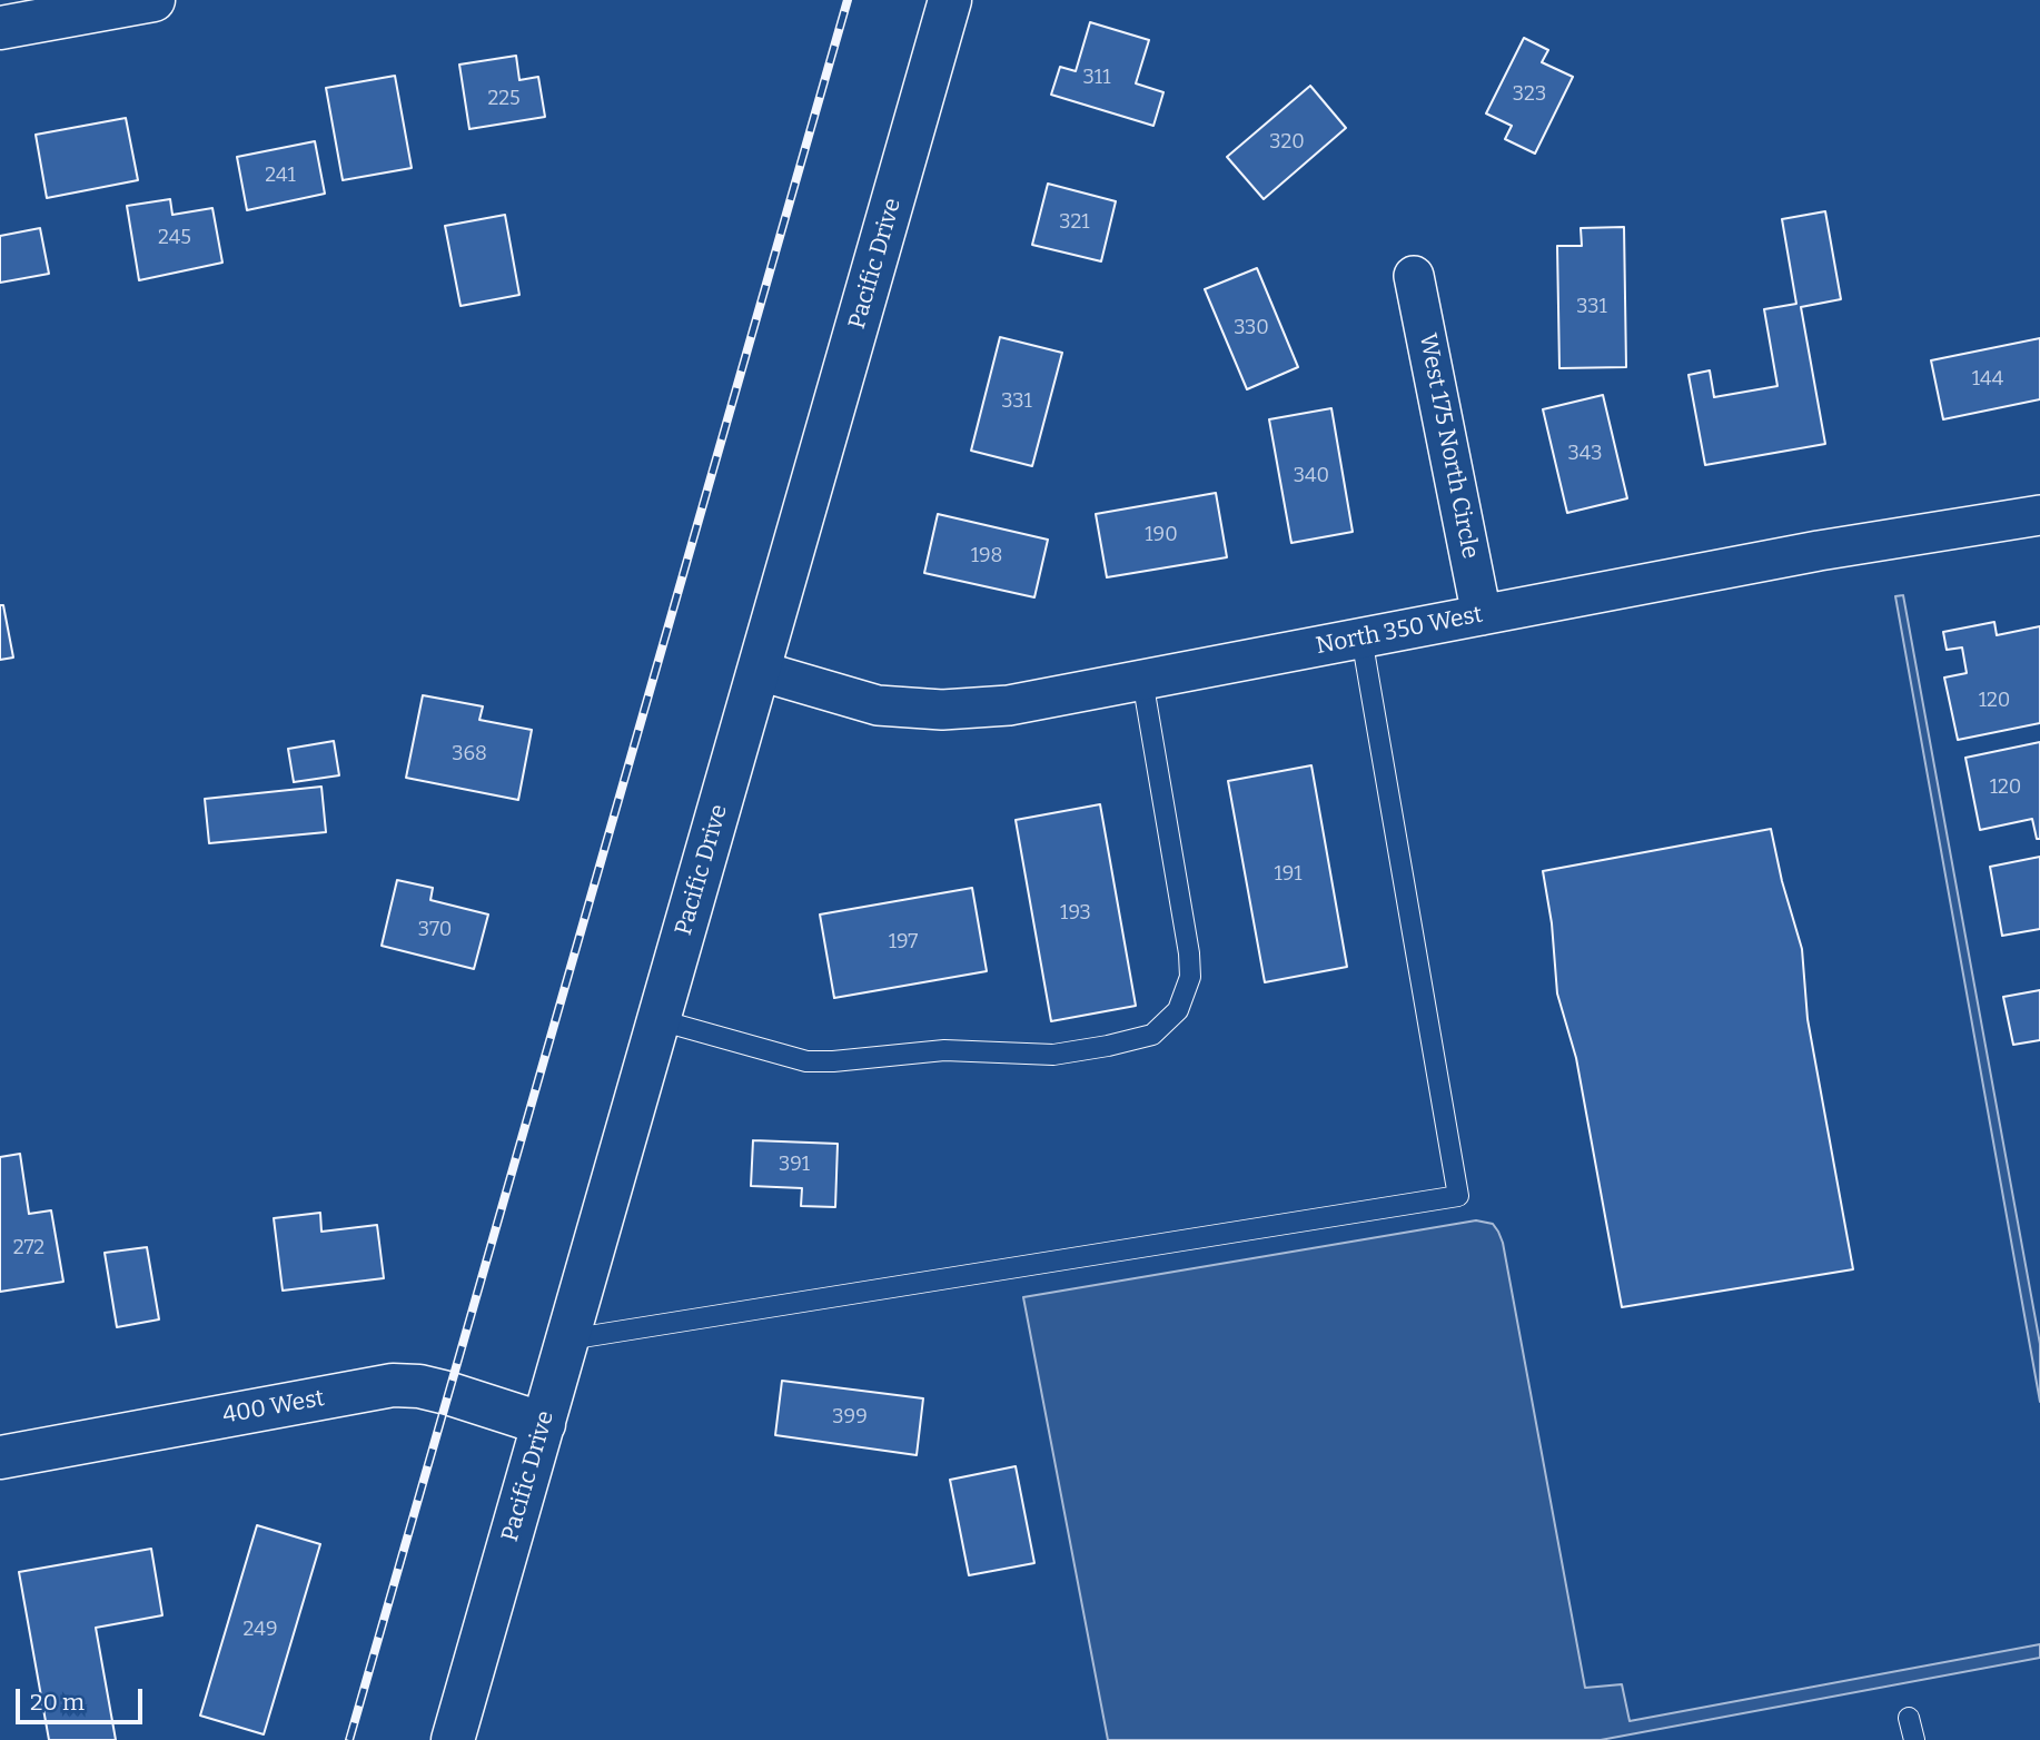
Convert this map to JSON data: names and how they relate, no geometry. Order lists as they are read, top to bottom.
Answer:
{
  "streets": {
    "street": [
      "Pacific Drive",
      "West 175 North Circle",
      "North 350 West",
      "400 West"
    ]
  },
  "crossings": [
    ["Pacific Drive", "North 350 West"],
    ["Pacific Drive", "400 West"],
    ["West 175 North Circle", "North 350 West"]
  ],
  "house_numbers": [
    "311",
    "323",
    "225",
    "320",
    "241",
    "321",
    "245",
    "331",
    "330",
    "144",
    "331",
    "343",
    "340",
    "190",
    "198",
    "120",
    "368",
    "120",
    "191",
    "193",
    "370",
    "197",
    "391",
    "272",
    "399",
    "249"
  ],
  "scale_bar": "20 m"
}
